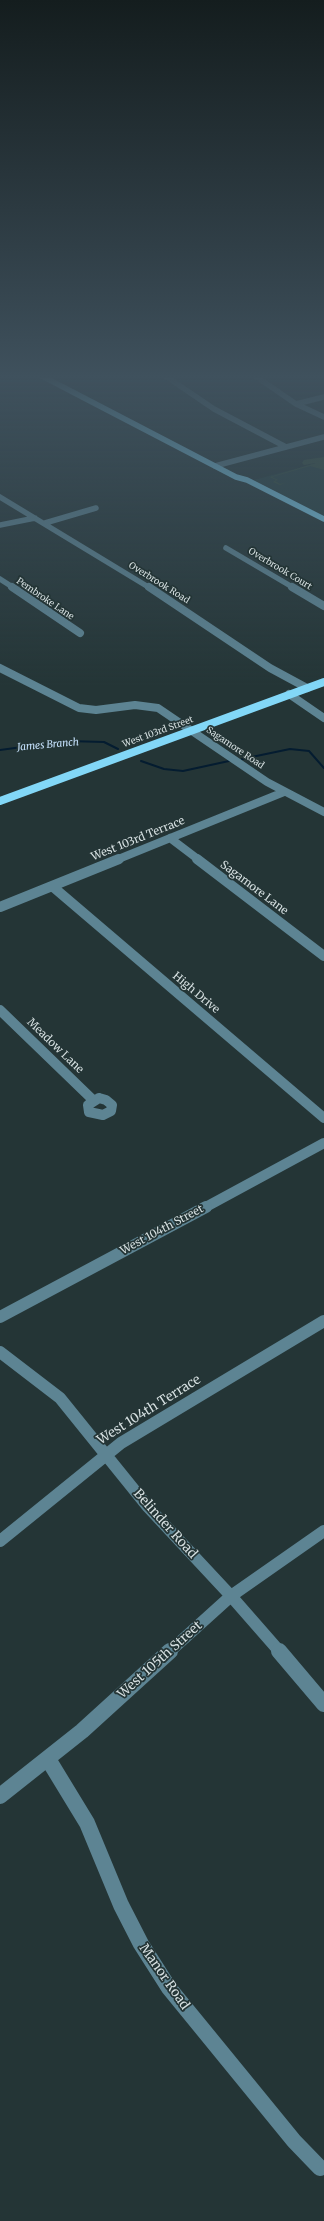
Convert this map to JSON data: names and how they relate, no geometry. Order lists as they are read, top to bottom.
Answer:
{
  "streets": {
    "main road": ["West 103rd Street"],
    "street": [
      "Overbrook Court",
      "Overbrook Road",
      "Pembroke Lane",
      "Sagamore Road",
      "West 103rd Terrace",
      "Sagamore Lane",
      "High Drive",
      "Meadow Lane",
      "West 104th Street",
      "West 104th Terrace",
      "Belinder Road",
      "West 105th Street",
      "Manor Road"
    ]
  },
  "crossings": [
    ["Overbrook Road", "West 103rd Street"],
    ["West 103rd Street", "Sagamore Road"],
    ["Sagamore Road", "West 103rd Terrace"],
    ["West 103rd Terrace", "Sagamore Lane"],
    ["West 103rd Terrace", "High Drive"],
    ["West 104th Terrace", "Belinder Road"],
    ["Belinder Road", "West 105th Street"],
    ["West 105th Street", "Manor Road"]
  ],
  "water": ["James Branch"]
}
